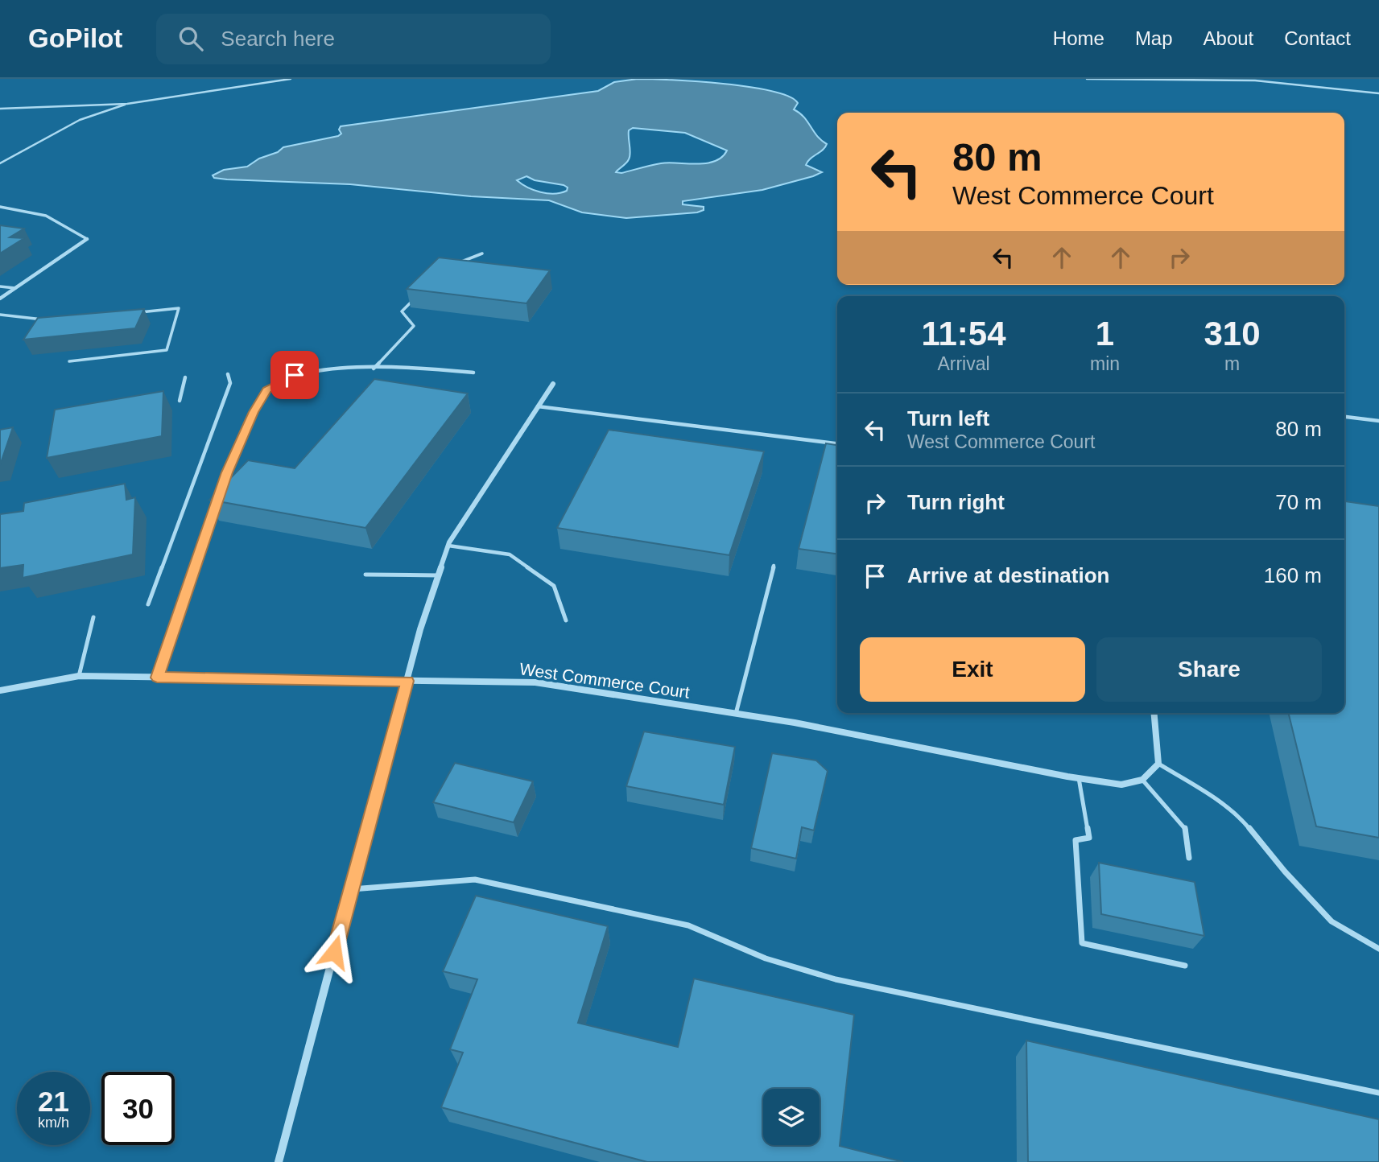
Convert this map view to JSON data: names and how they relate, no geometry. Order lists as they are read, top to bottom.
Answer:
{
  "streets": {
    "street": ["West Commerce Court"]
  },
  "page": {
    "header": "GoPilot",
    "search": "Search here",
    "nav": [
      "Home",
      "Map",
      "About",
      "Contact"
    ],
    "turn": ["80 m", "West Commerce Court"],
    "eta": [
      "11:54",
      "Arrival",
      "1",
      "min",
      "310",
      "m"
    ],
    "list": [
      {
        "name": "Turn left",
        "note": "West Commerce Court",
        "value": "80 m"
      },
      {
        "name": "Turn right",
        "value": "70 m"
      },
      {
        "name": "Arrive at destination",
        "value": "160 m"
      }
    ],
    "buttons": ["Exit", "Share"],
    "speed": "21 km/h",
    "limit": "30"
  }
}
